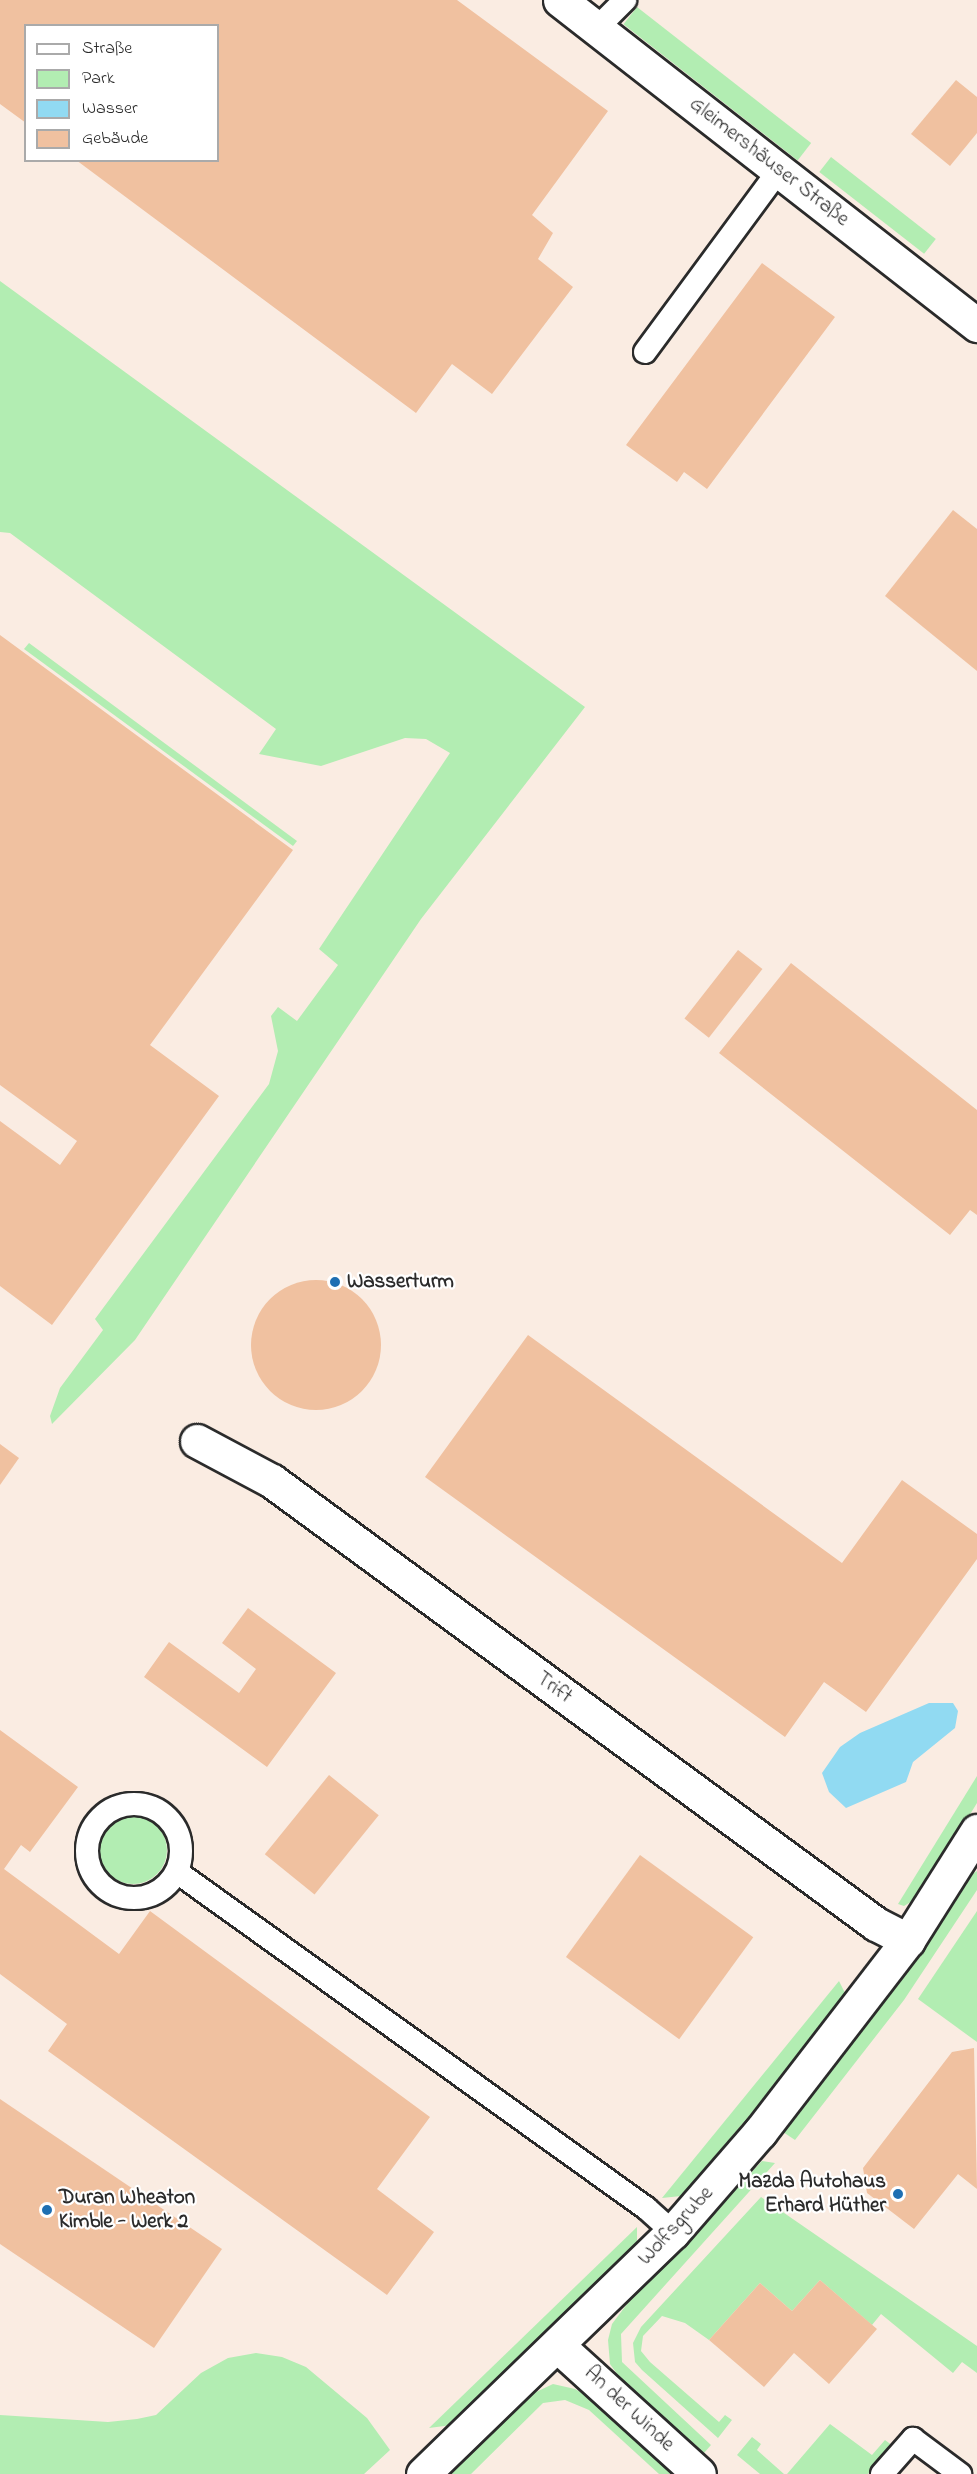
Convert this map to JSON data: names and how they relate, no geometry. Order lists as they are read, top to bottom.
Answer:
{
  "streets": {
    "street": [
      "Gleimershäuser Straße",
      "Trift",
      "Wolfsgrube",
      "An der Winde"
    ]
  },
  "crossings": [
    ["Trift", "Wolfsgrube"],
    ["Wolfsgrube", "An der Winde"]
  ],
  "places": ["Wasserturm", "Mazda Autohaus Erhard Hüther", "Duran Wheaton Kimble - Werk 2"],
  "legend": [
    "Straße",
    "Park",
    "Wasser",
    "Gebäude"
  ]
}
